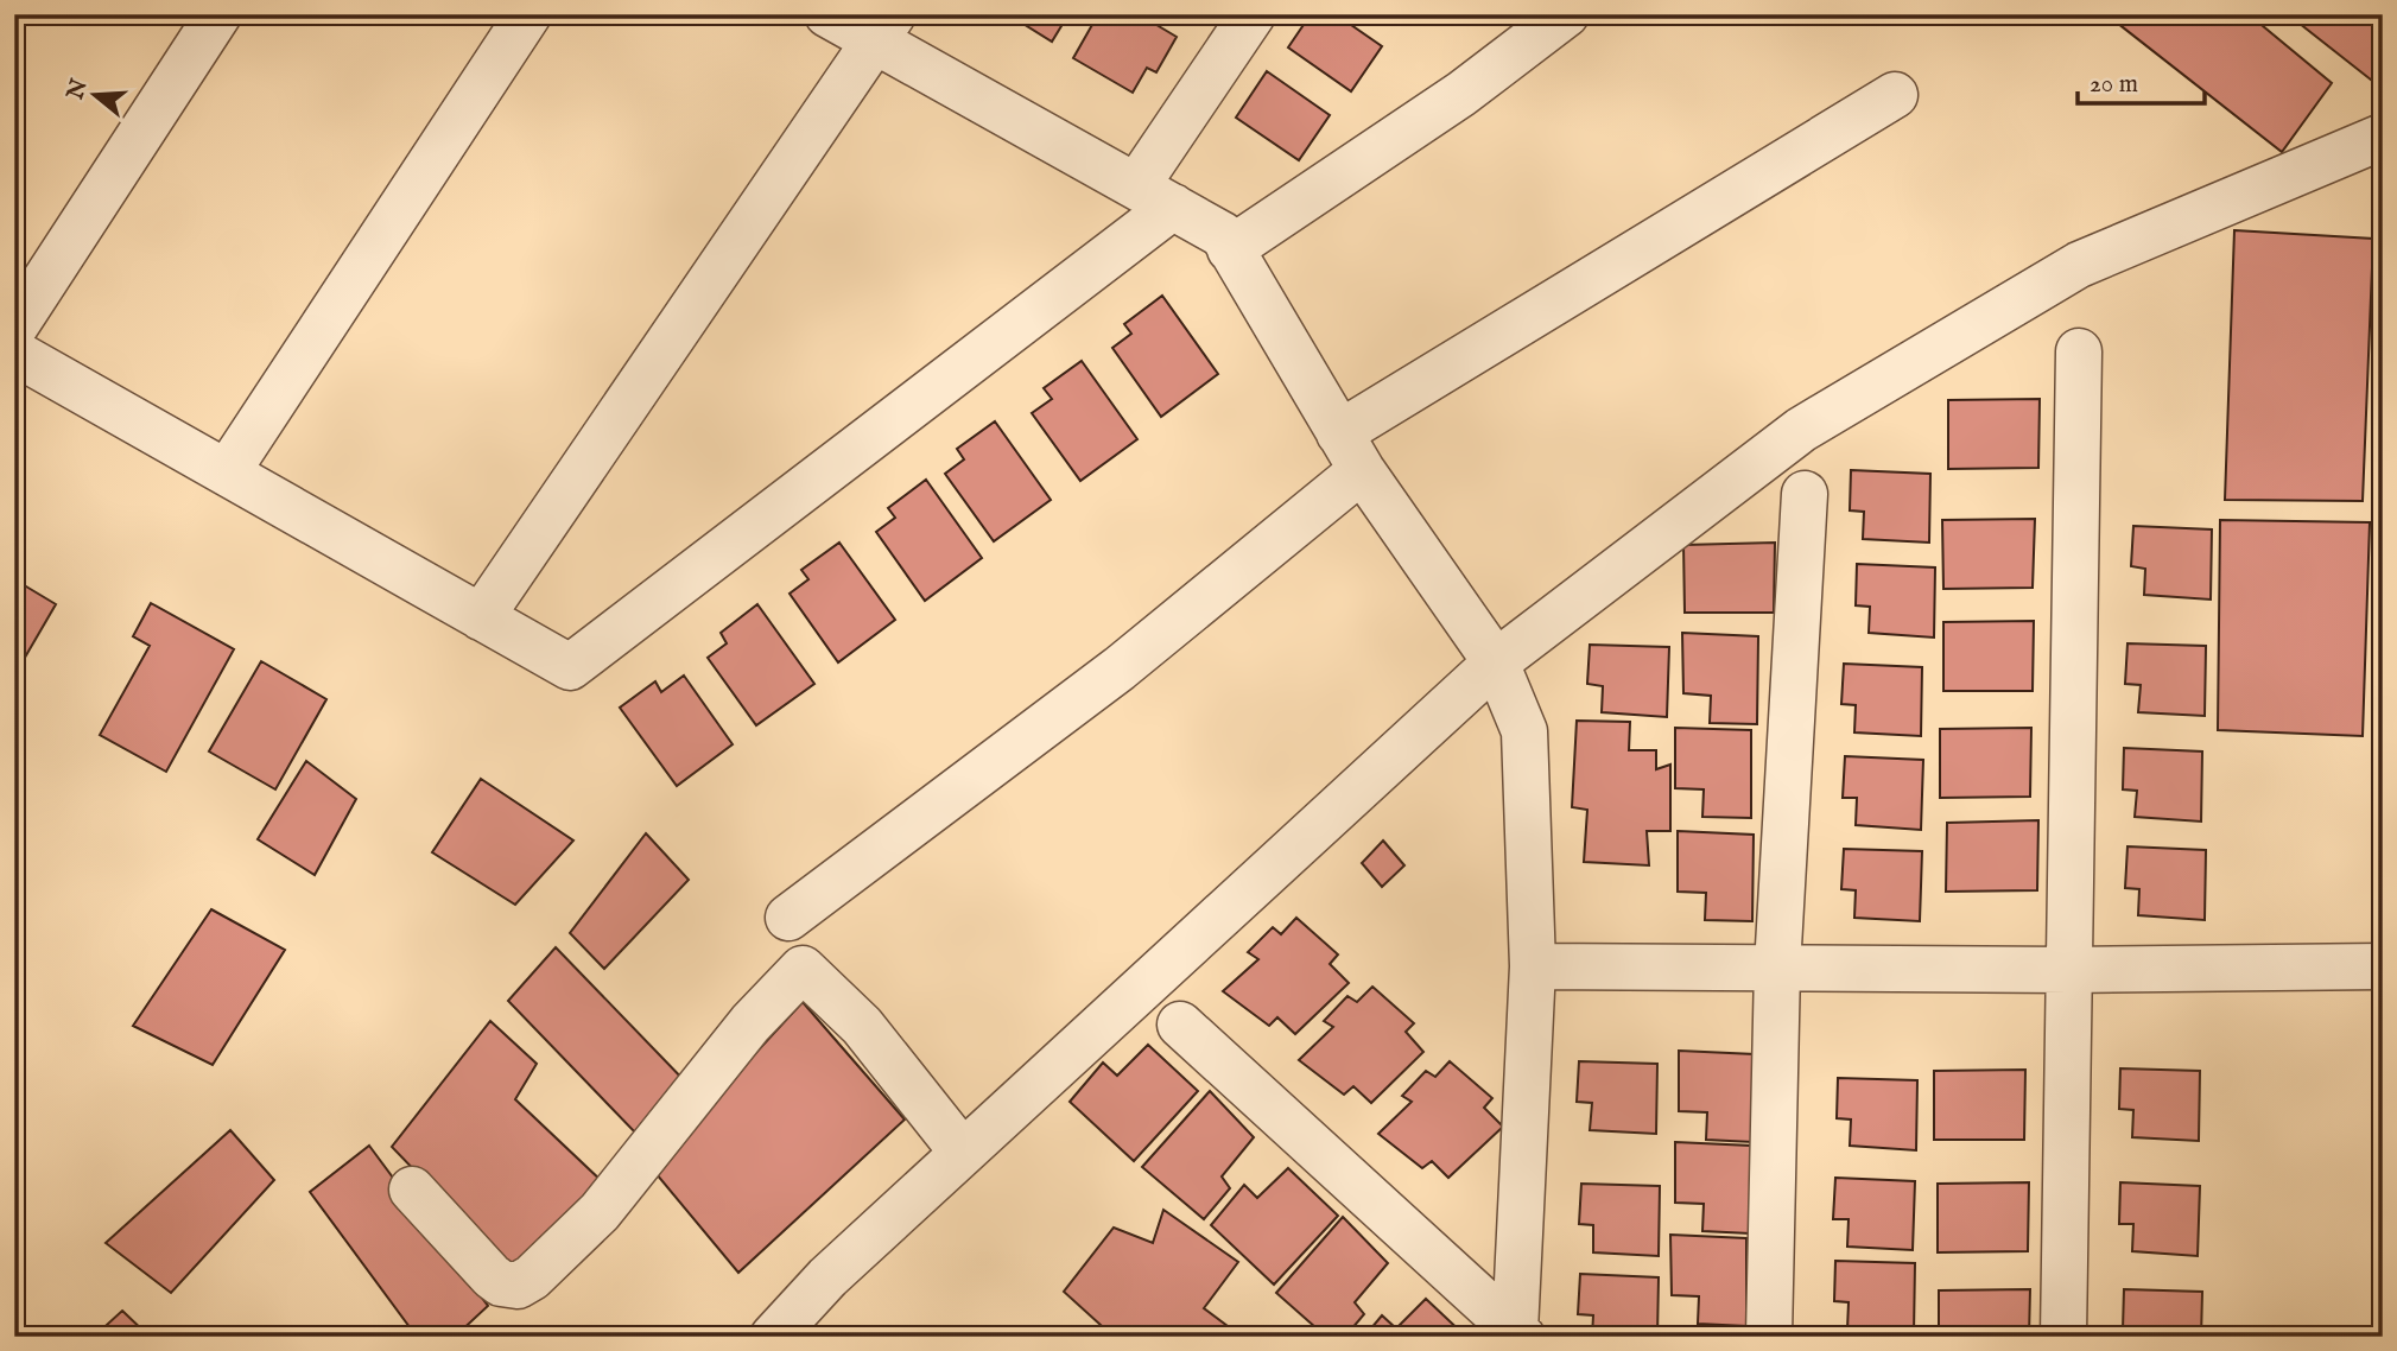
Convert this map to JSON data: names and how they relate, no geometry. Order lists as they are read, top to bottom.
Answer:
{
  "scale_bar": "20 m",
  "north": "left"
}
